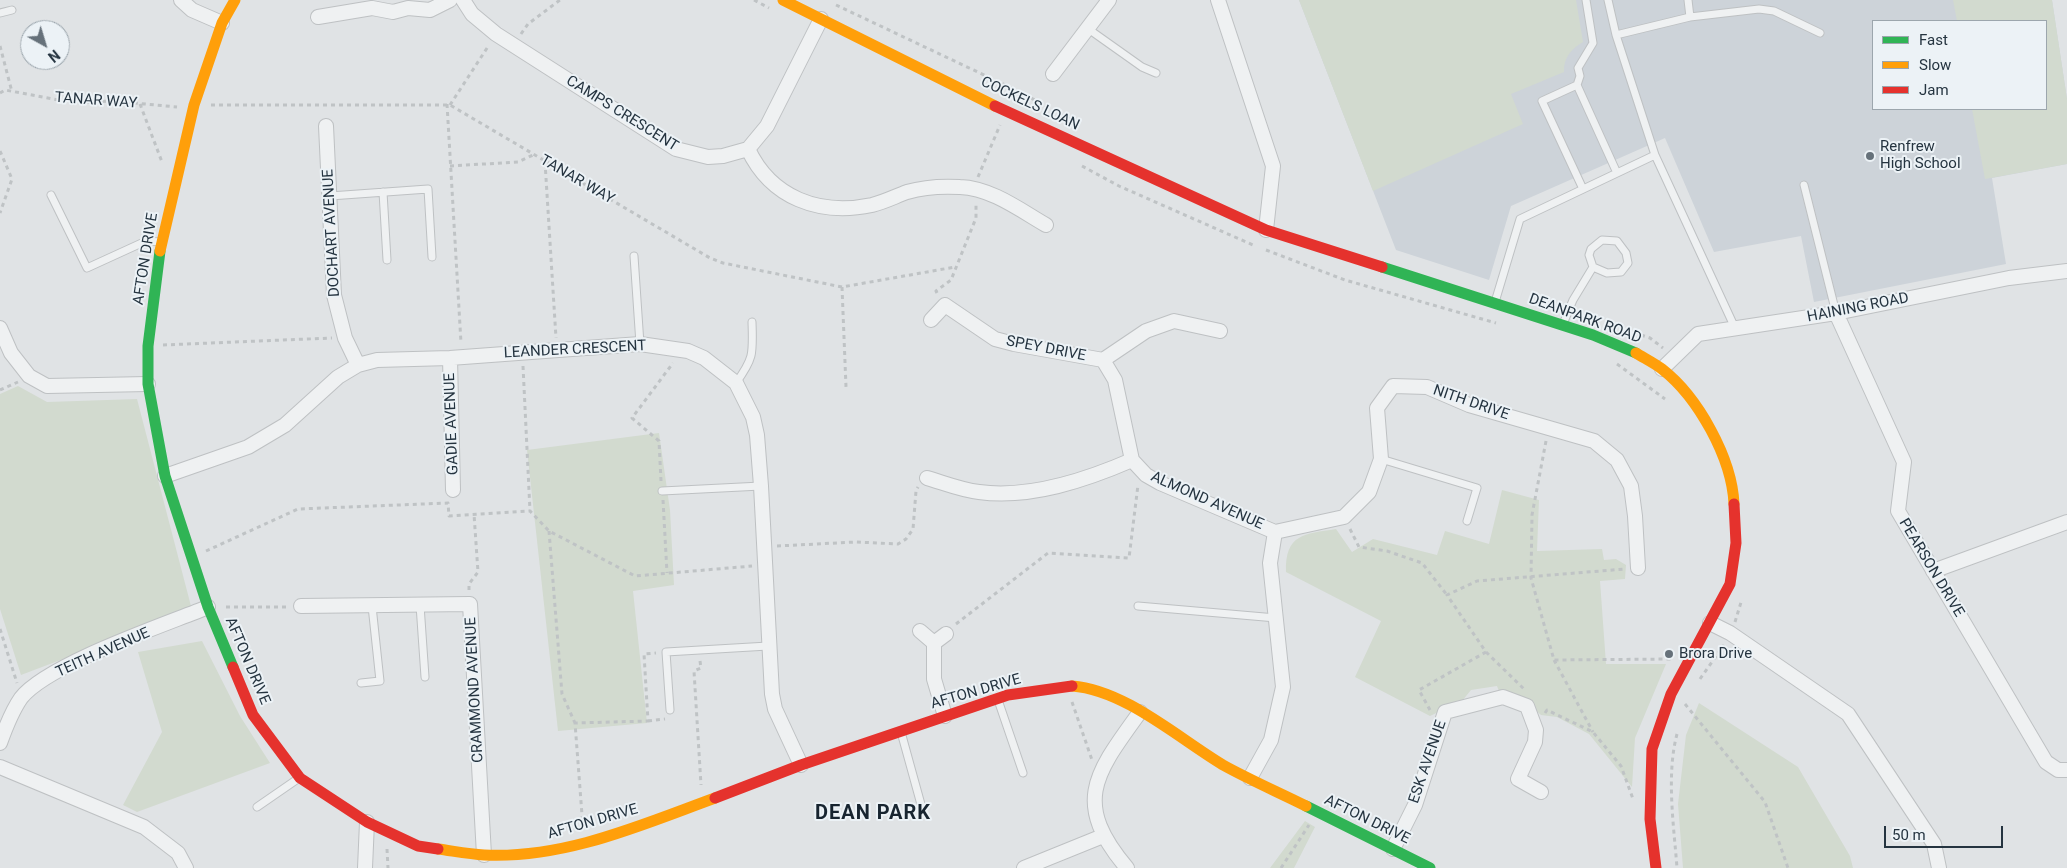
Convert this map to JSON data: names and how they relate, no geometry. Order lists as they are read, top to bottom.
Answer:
{
  "streets": {
    "street": [
      "COCKELS LOAN",
      "CAMPS CRESCENT",
      "DOCHART AVENUE",
      "AFTON DRIVE",
      "HAINING ROAD",
      "DEANPARK ROAD",
      "SPEY DRIVE",
      "LEANDER CRESCENT",
      "NITH DRIVE",
      "GADIE AVENUE",
      "ALMOND AVENUE",
      "PEARSON DRIVE",
      "TEITH AVENUE",
      "CRAMMOND AVENUE",
      "ESK AVENUE"
    ],
    "path": ["TANAR WAY"]
  },
  "crossings": [
    ["TANAR WAY", "AFTON DRIVE"],
    ["COCKELS LOAN", "DEANPARK ROAD"],
    ["DOCHART AVENUE", "LEANDER CRESCENT"],
    ["AFTON DRIVE", "LEANDER CRESCENT"],
    ["AFTON DRIVE", "ALMOND AVENUE"],
    ["AFTON DRIVE", "TEITH AVENUE"],
    ["AFTON DRIVE", "CRAMMOND AVENUE"],
    ["AFTON DRIVE", "ESK AVENUE"],
    ["HAINING ROAD", "DEANPARK ROAD"],
    ["HAINING ROAD", "PEARSON DRIVE"],
    ["SPEY DRIVE", "ALMOND AVENUE"],
    ["LEANDER CRESCENT", "GADIE AVENUE"]
  ],
  "districts": ["DEAN PARK"],
  "places": ["Renfrew High School", "Brora Drive"],
  "legend": ["Fast", "Slow", "Jam"],
  "scale_bar": "50 m",
  "north": "bottom right"
}
